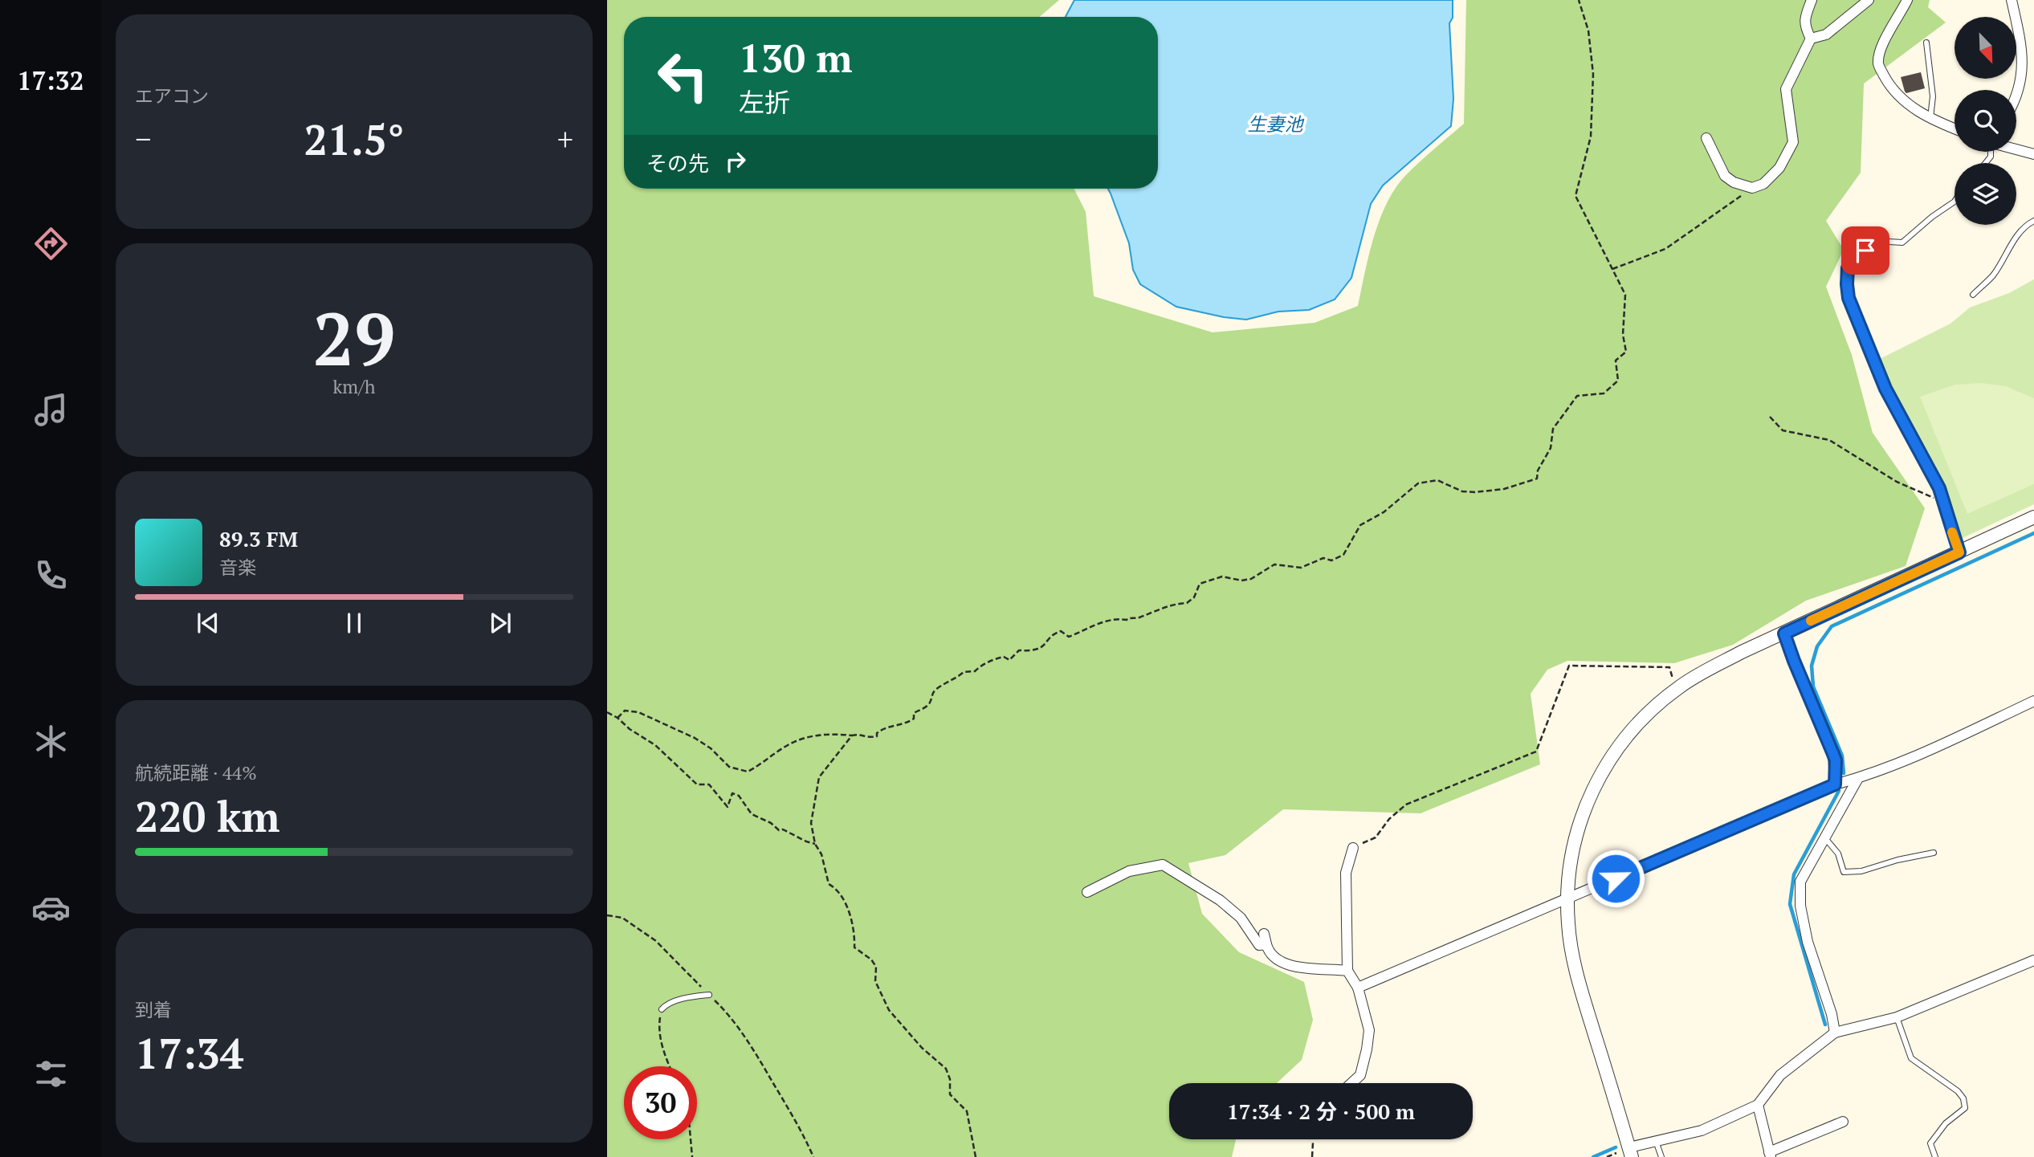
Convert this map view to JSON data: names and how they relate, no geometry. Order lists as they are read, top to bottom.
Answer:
{
  "water": ["生妻池"],
  "north": "bottom right",
  "page": {
    "tabs": "17:32",
    "tile": [
      "エアコン",
      ["29", "km/h"],
      ["航続距離 · 44%", "220 km"],
      ["到着", "17:34"]
    ],
    "turn": ["130 m", "左折"],
    "heat": ["−", "21.5°", "+"],
    "then": "その先",
    "song": ["89.3 FM", "音楽"],
    "limit": "30",
    "trip": "17:34 · 2 分 · 500 m"
  }
}
